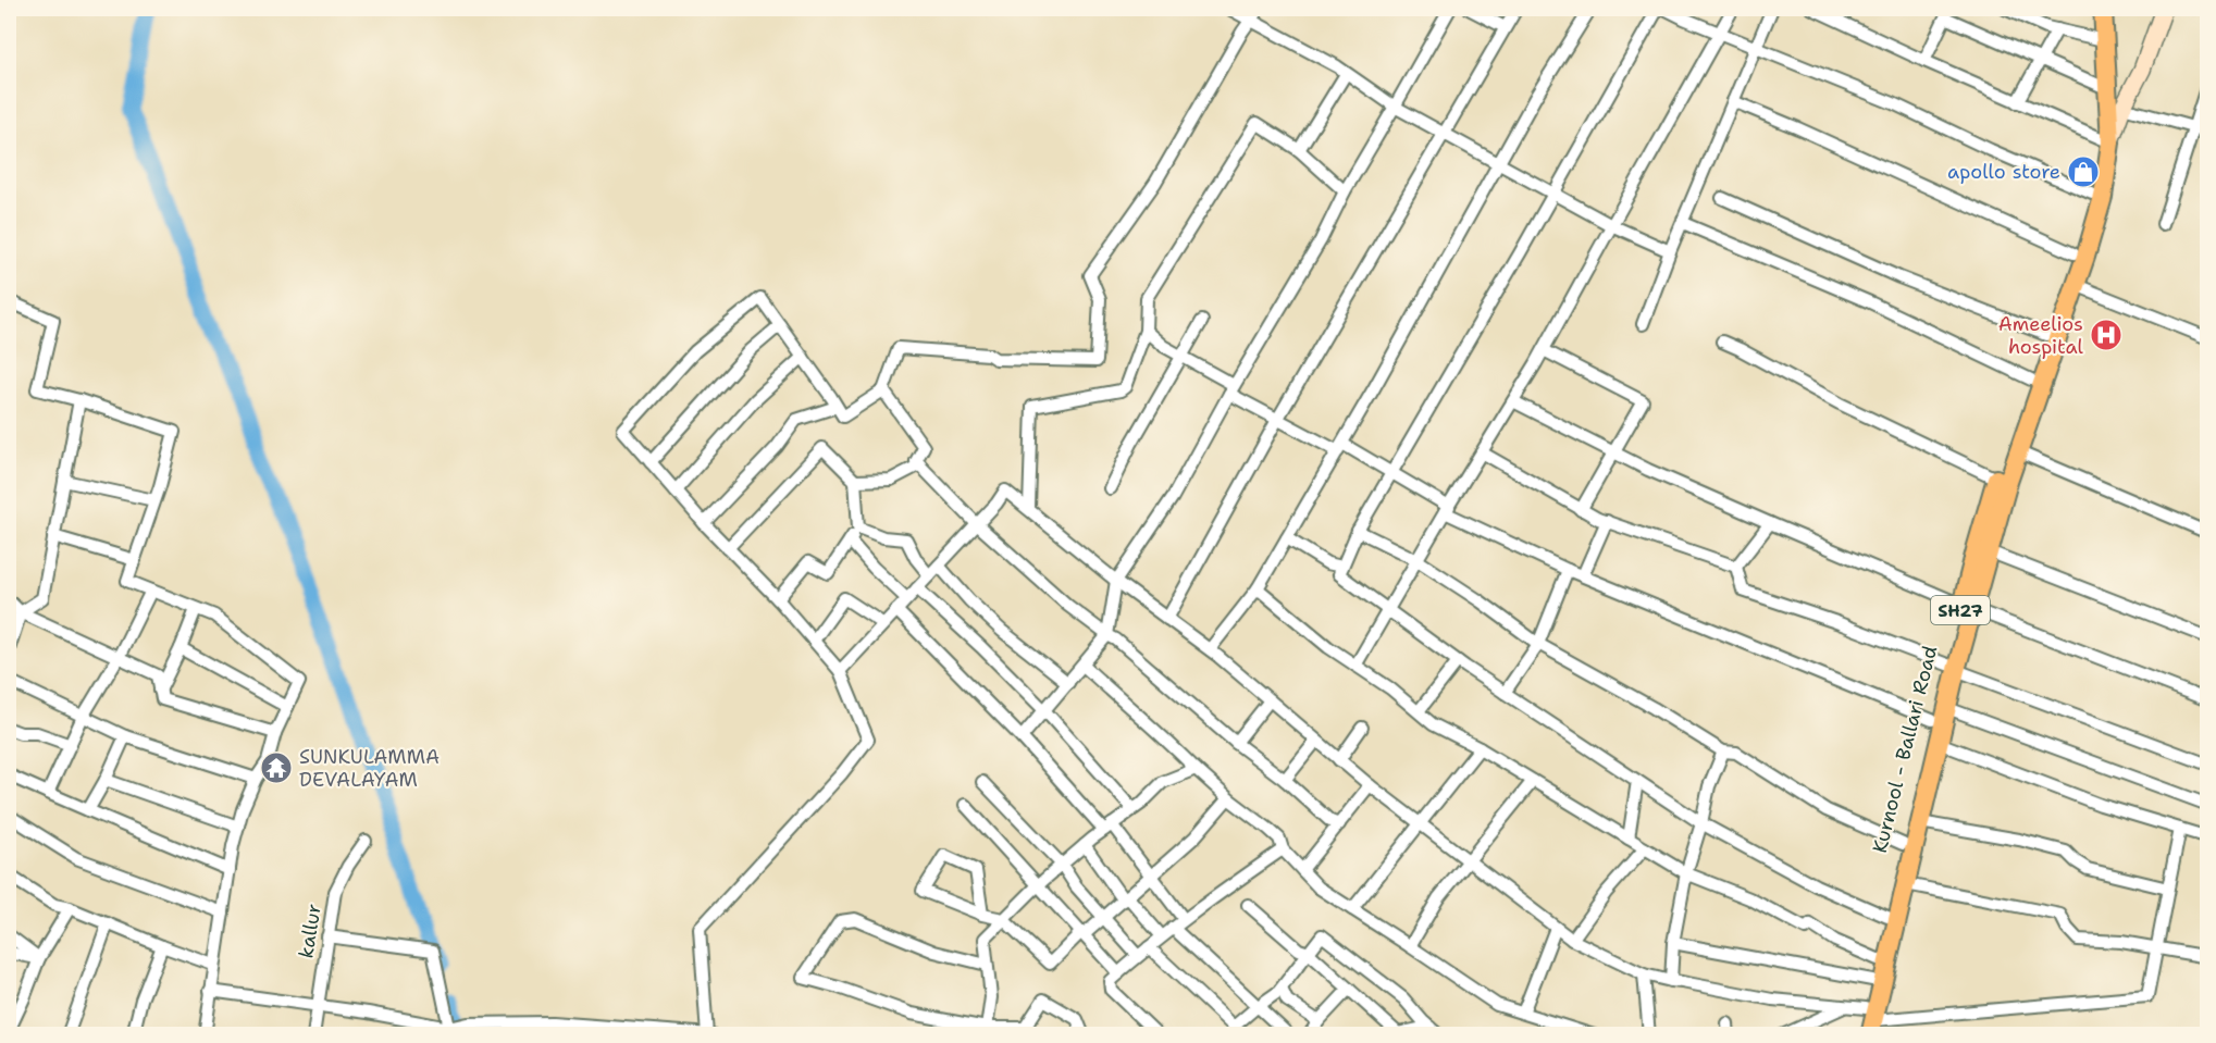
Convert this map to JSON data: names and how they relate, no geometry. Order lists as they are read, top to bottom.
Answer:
{
  "streets": {
    "main road": ["SH27", "Kurnool - Ballari Road"],
    "street": ["kallur"]
  },
  "places": {
    "shop": ["apollo store"],
    "hospital": ["Ameelios hospital"],
    "temple": ["SUNKULAMMA DEVALAYAM"]
  }
}
